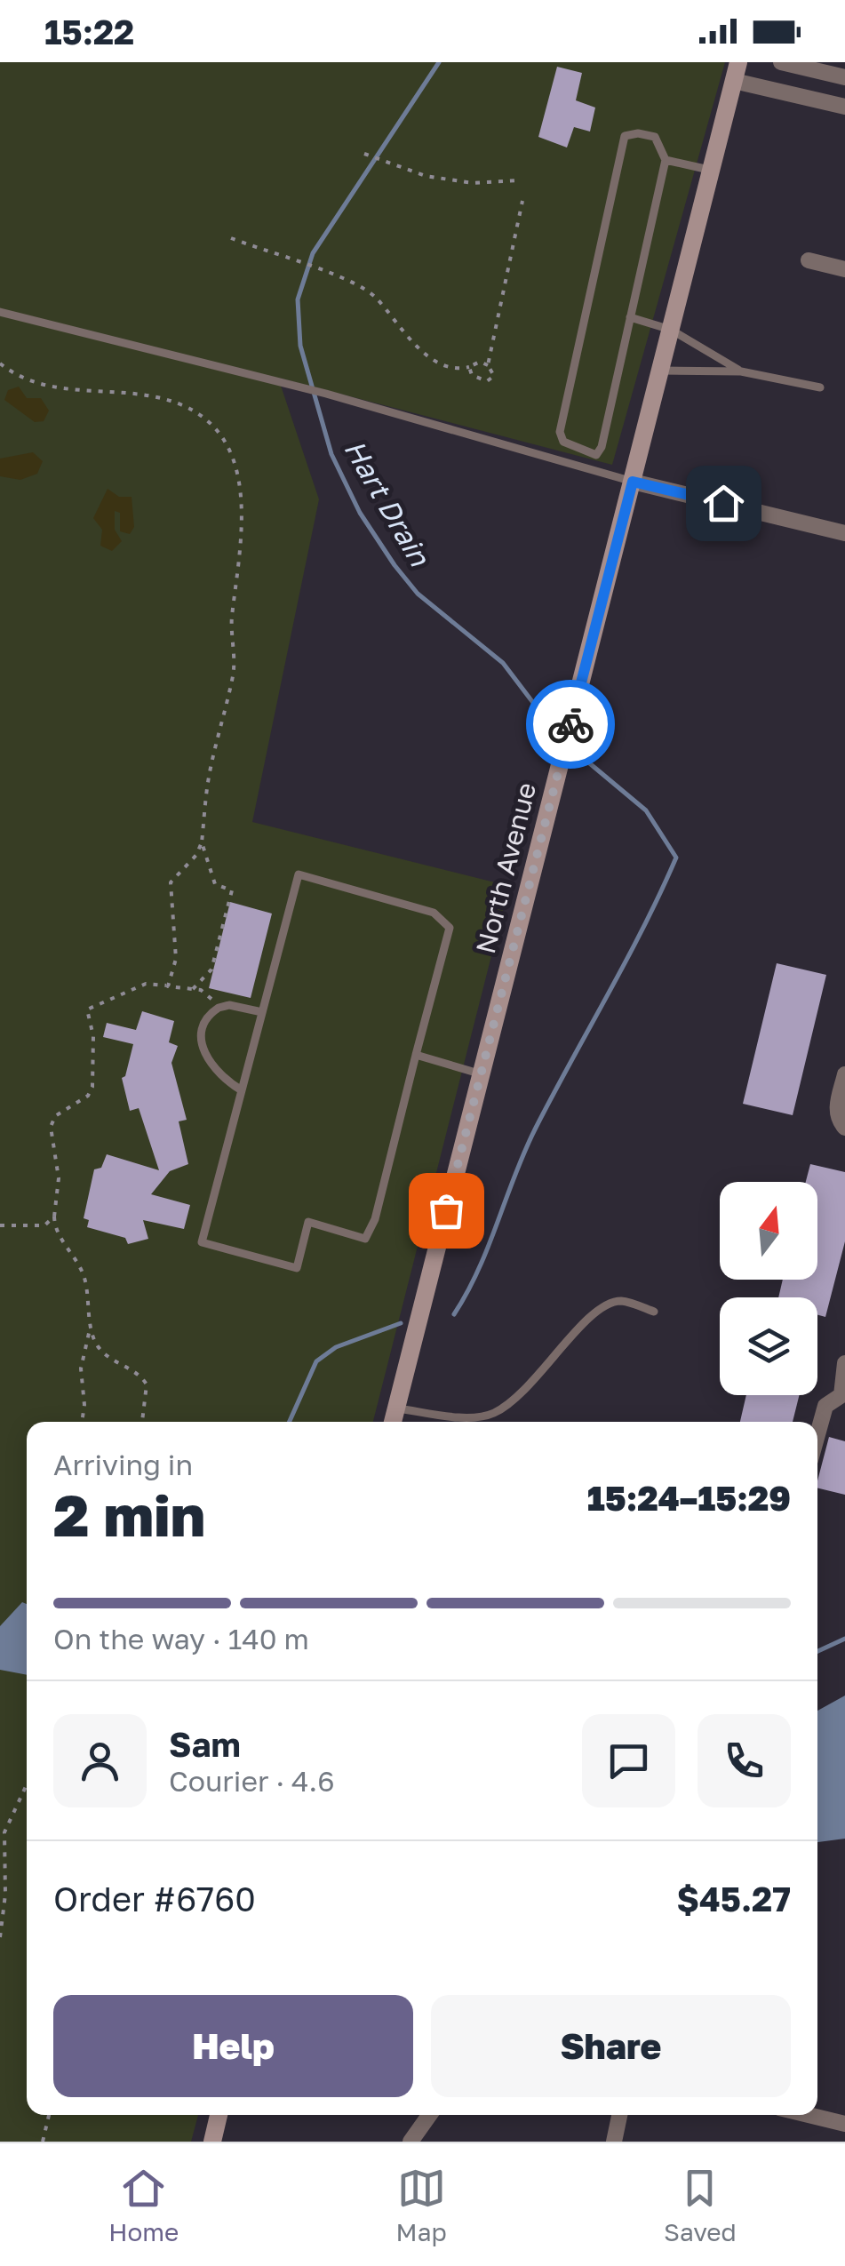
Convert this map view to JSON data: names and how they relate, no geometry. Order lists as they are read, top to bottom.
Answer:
{
  "streets": {
    "street": ["North Avenue"]
  },
  "water": ["Hart Drain"],
  "north": "top",
  "page": {
    "status": "15:22",
    "heading": ["2 min", "Arriving in", "15:24–15:29"],
    "panel": [
      "Sam",
      "Courier · 4.6",
      "Order #6760",
      "$45.27"
    ],
    "bar": "On the way · 140 m",
    "buttons": ["Help", "Share"],
    "tabs": ["Home", "Map", "Saved"]
  }
}
